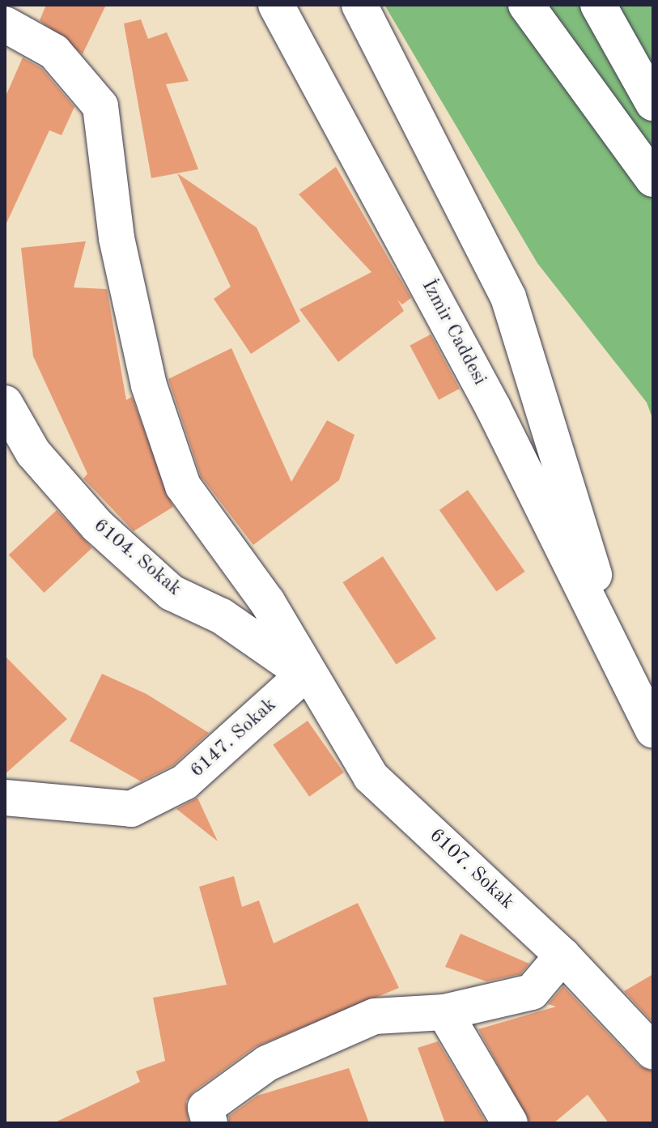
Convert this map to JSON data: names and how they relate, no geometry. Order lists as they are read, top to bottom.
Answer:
{
  "streets": {
    "street": [
      "İzmir Caddesi",
      "6104. Sokak",
      "6147. Sokak",
      "6107. Sokak"
    ]
  },
  "crossings": [
    ["6104. Sokak", "6147. Sokak"],
    ["6104. Sokak", "6107. Sokak"],
    ["6147. Sokak", "6107. Sokak"]
  ]
}
